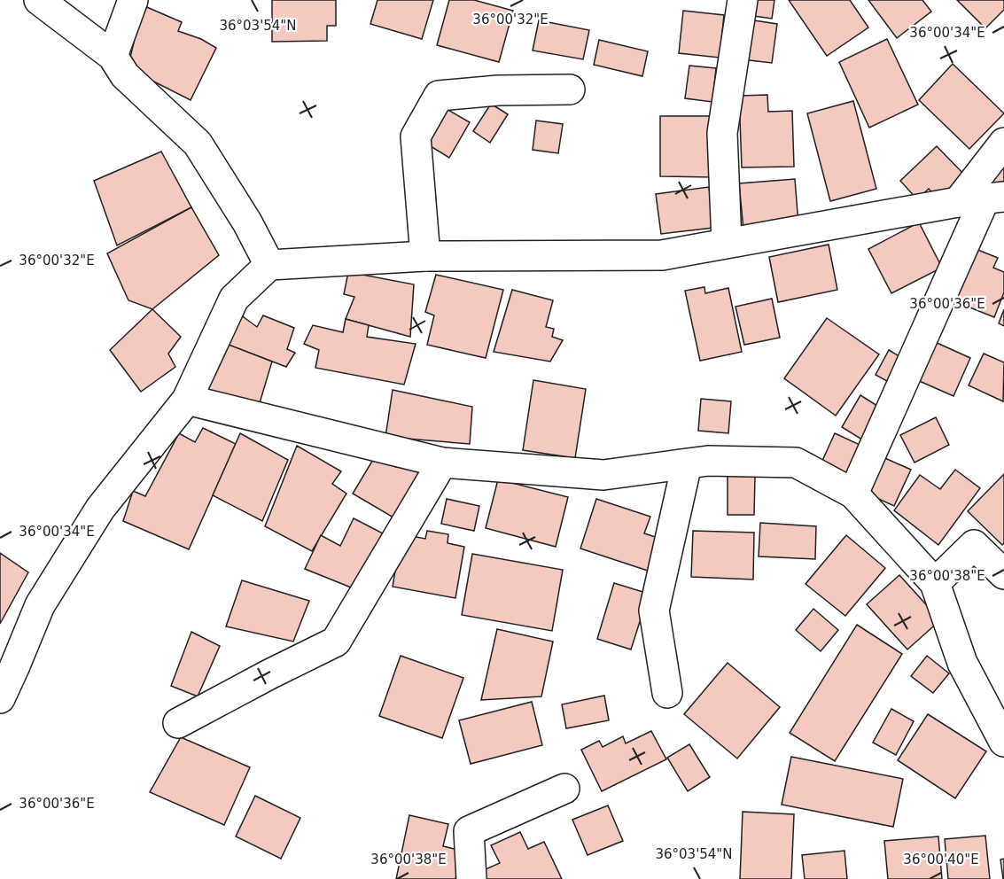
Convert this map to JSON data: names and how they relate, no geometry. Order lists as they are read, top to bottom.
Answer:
{
  "coordinates": [
    "36°00'32\"E",
    "36°03'54\"N",
    "36°00'34\"E",
    "36°00'36\"E",
    "36°00'38\"E",
    "36°00'40\"E"
  ]
}
